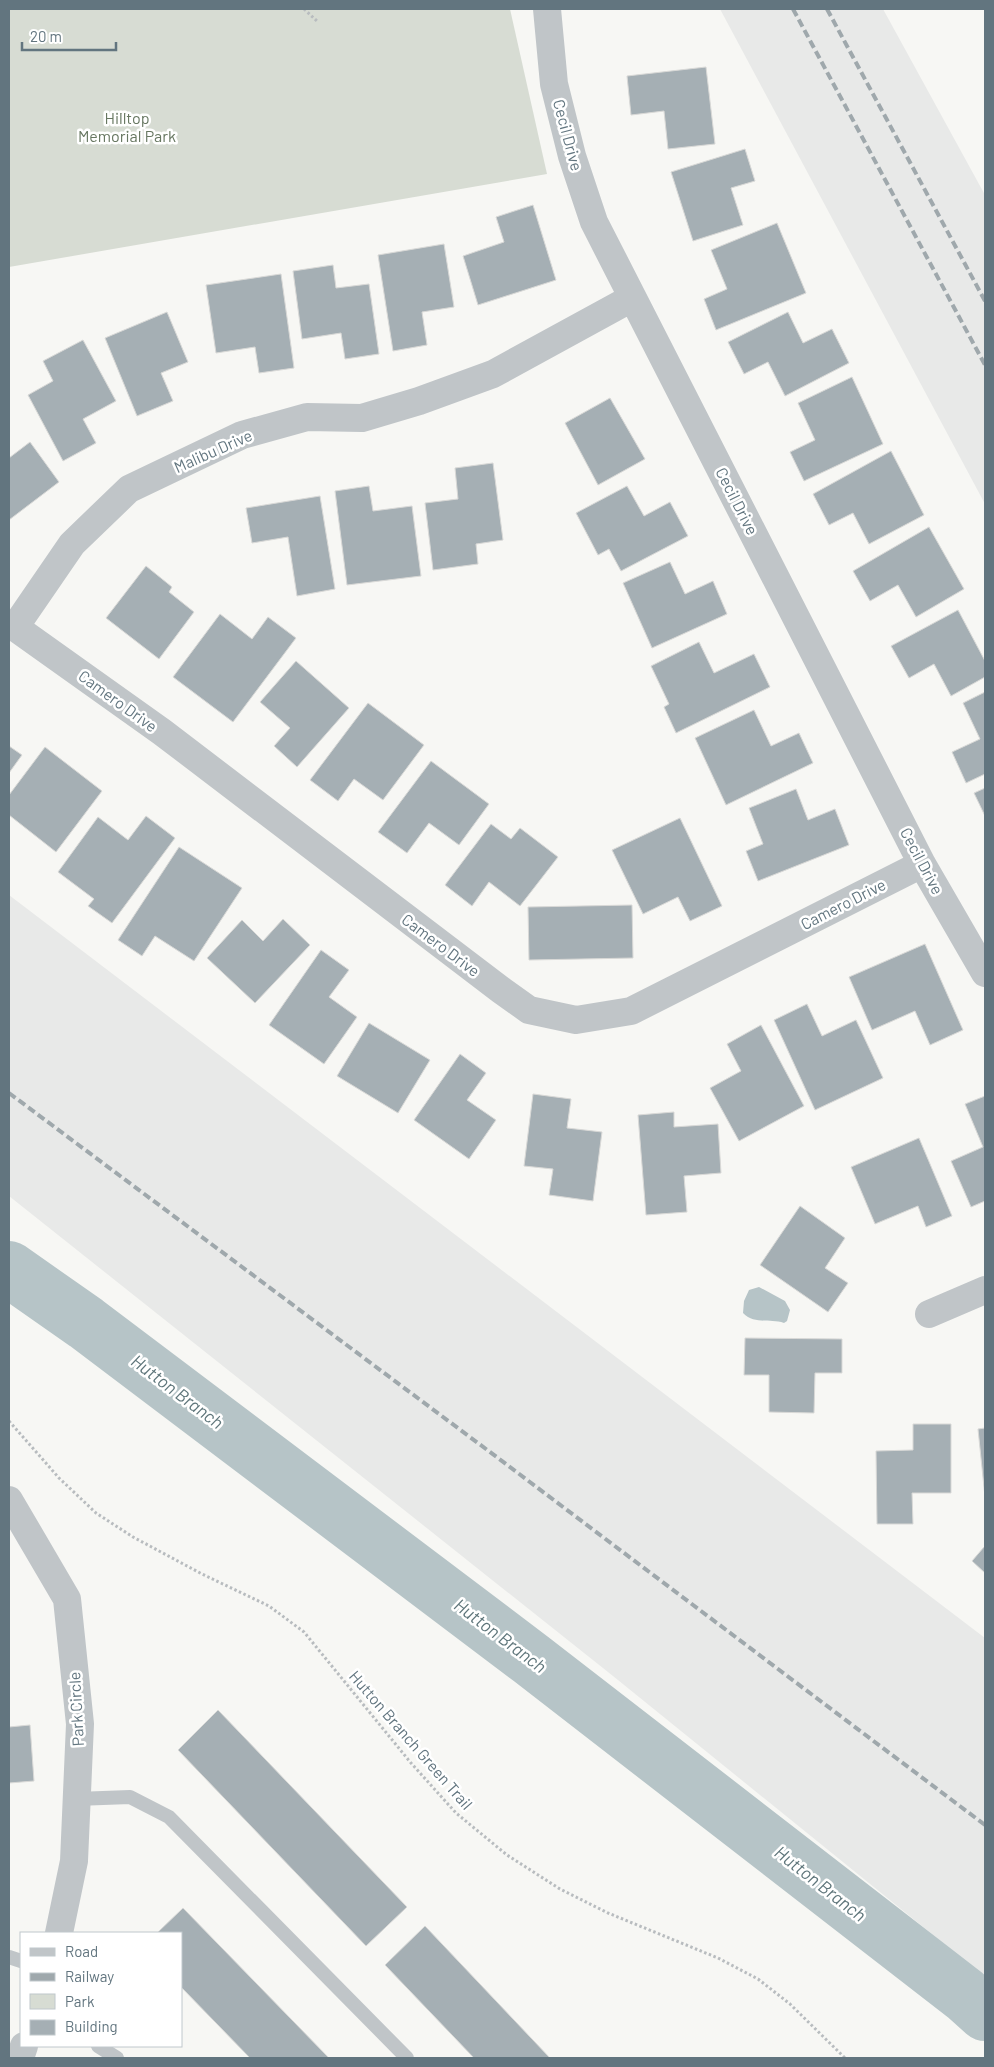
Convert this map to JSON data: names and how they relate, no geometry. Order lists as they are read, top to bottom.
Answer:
{
  "streets": {
    "street": [
      "Cecil Drive",
      "Malibu Drive",
      "Camero Drive",
      "Park Circle"
    ],
    "path": ["Hutton Branch Green Trail"]
  },
  "crossings": [
    ["Cecil Drive", "Malibu Drive"],
    ["Cecil Drive", "Camero Drive"],
    ["Malibu Drive", "Camero Drive"]
  ],
  "water": ["Hutton Branch"],
  "parks": ["Hilltop Memorial Park"],
  "legend": [
    "Road",
    "Railway",
    "Park",
    "Building"
  ],
  "scale_bar": "20 m"
}
